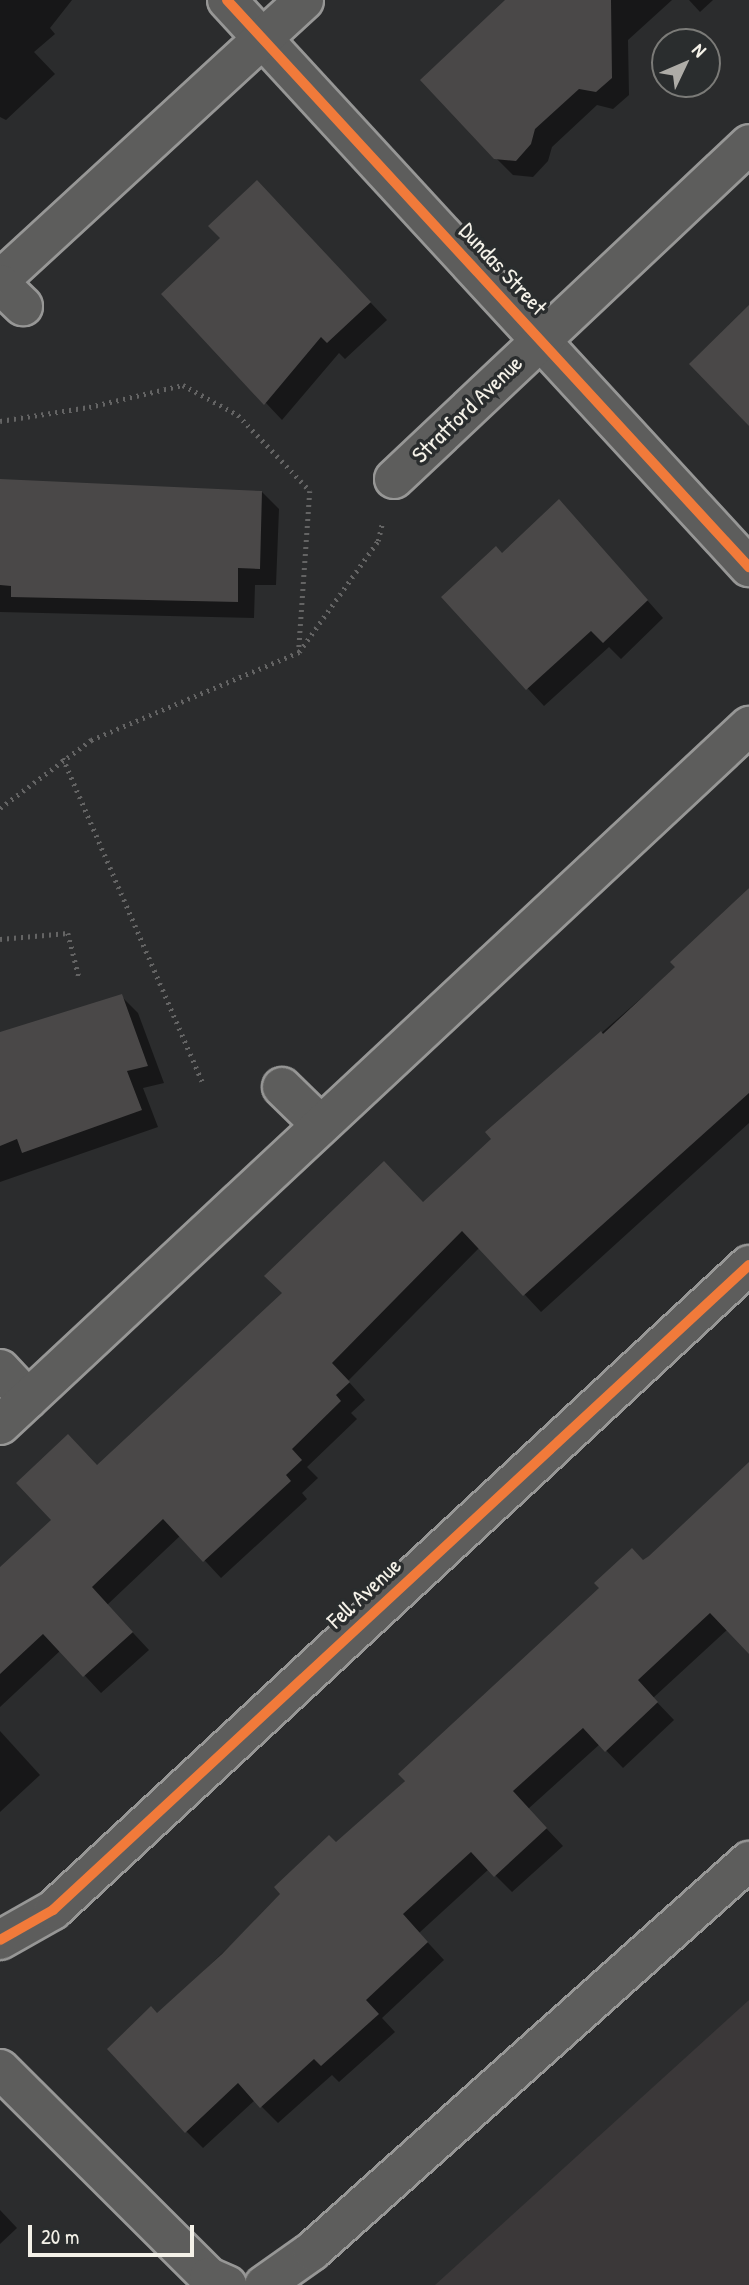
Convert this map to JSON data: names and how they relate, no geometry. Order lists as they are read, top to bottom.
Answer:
{
  "streets": {
    "street": ["Dundas Street", "Stratford Avenue", "Fell Avenue"]
  },
  "crossings": [
    ["Dundas Street", "Stratford Avenue"]
  ],
  "scale_bar": "20 m",
  "north": "top right"
}
